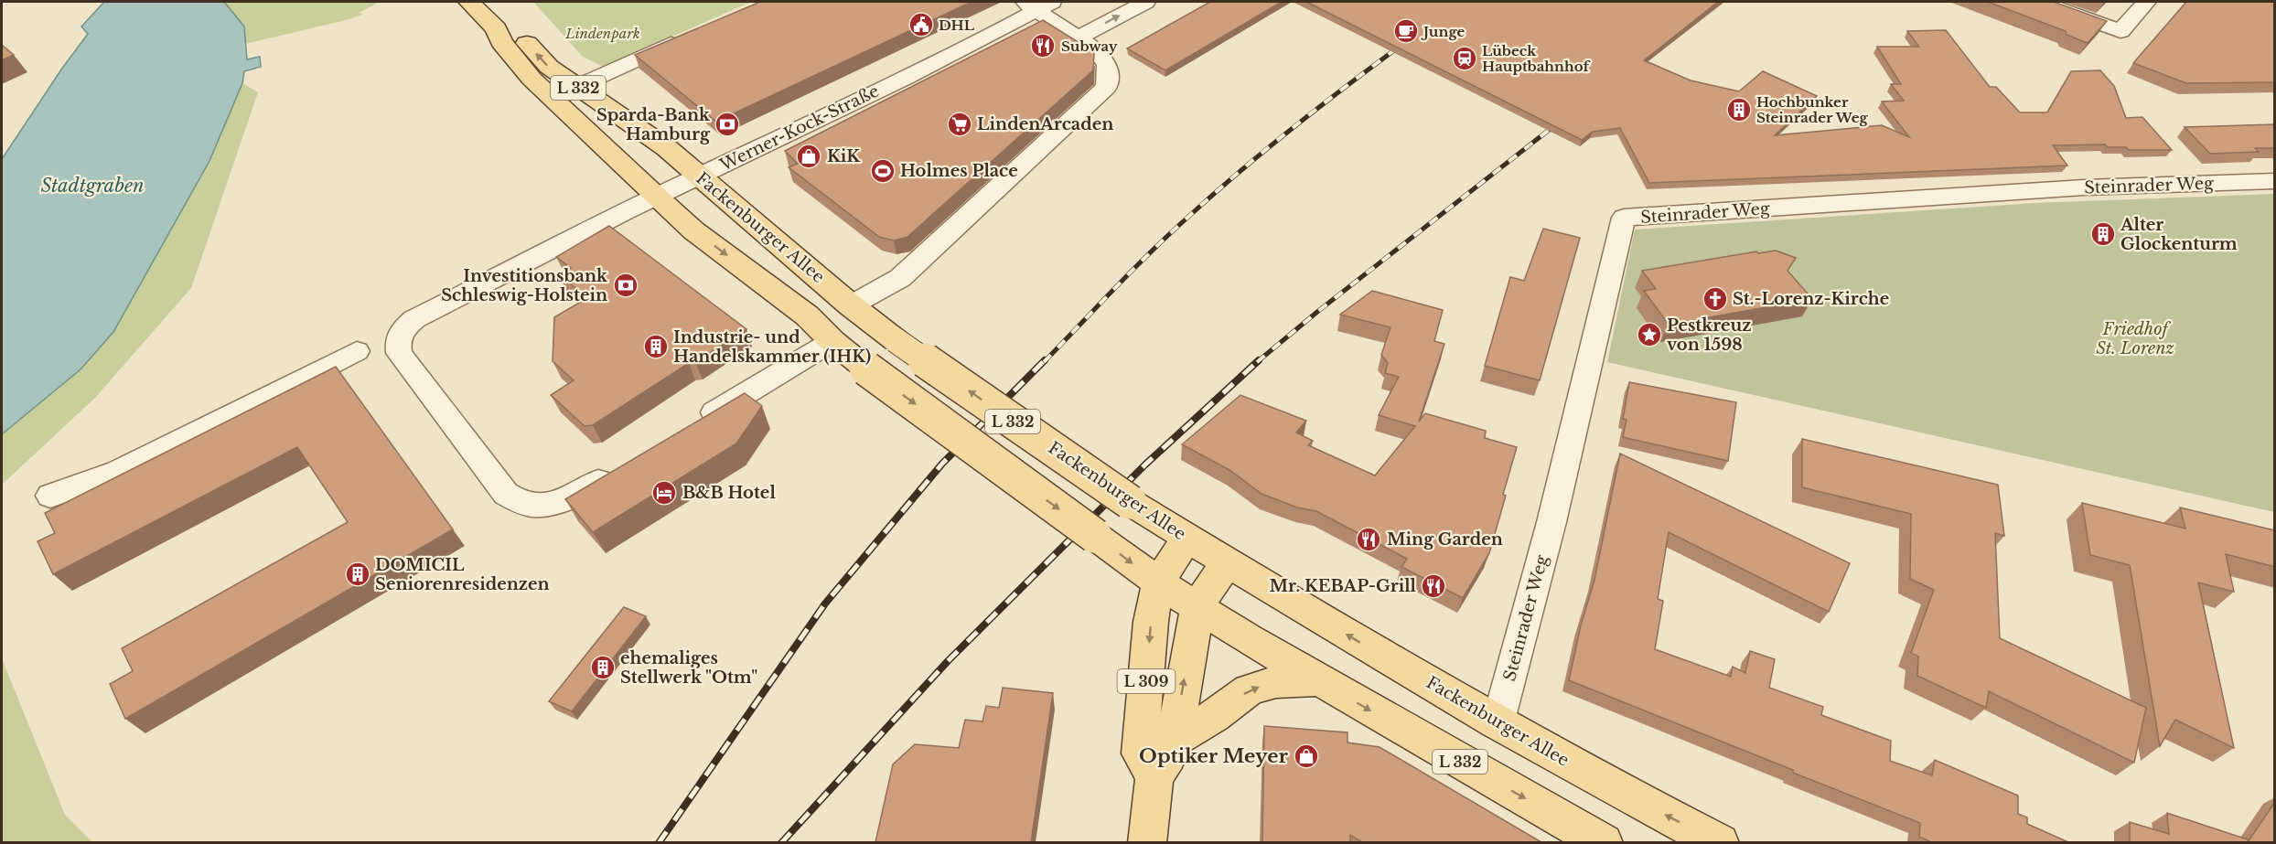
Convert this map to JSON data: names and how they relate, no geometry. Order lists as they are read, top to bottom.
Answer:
{
  "streets": {
    "main road": ["L 332", "Fackenburger Allee", "L 309"],
    "street": ["Werner-Kock-Straße", "Steinrader Weg"]
  },
  "crossings": [
    ["L 332", "Werner-Kock-Straße"],
    ["L 332", "L 309"],
    ["Werner-Kock-Straße", "Fackenburger Allee"],
    ["Steinrader Weg", "Fackenburger Allee"],
    ["Fackenburger Allee", "L 309"]
  ],
  "water": ["Stadtgraben"],
  "parks": ["Lindenpark", "Friedhof St. Lorenz"],
  "places": {
    "public building": ["DHL"],
    "cafe": ["Junge"],
    "restaurant": ["Subway", "Ming Garden", "Mr. KEBAP-Grill"],
    "station": ["Lübeck Hauptbahnhof"],
    "building": [
      "Hochbunker Steinrader Weg",
      "Alter Glockenturm",
      "Industrie- und Handelskammer (IHK)",
      "DOMICIL Seniorenresidenzen",
      "ehemaliges Stellwerk \"Otm\""
    ],
    "bank": ["Sparda-Bank Hamburg", "Investitionsbank Schleswig-Holstein"],
    "supermarket": ["LindenArcaden"],
    "shop": ["KiK", "Optiker Meyer"],
    "sports": ["Holmes Place"],
    "church": ["St.-Lorenz-Kirche"],
    "place": ["Pestkreuz von 1598"],
    "hotel": ["B&B Hotel"]
  }
}
